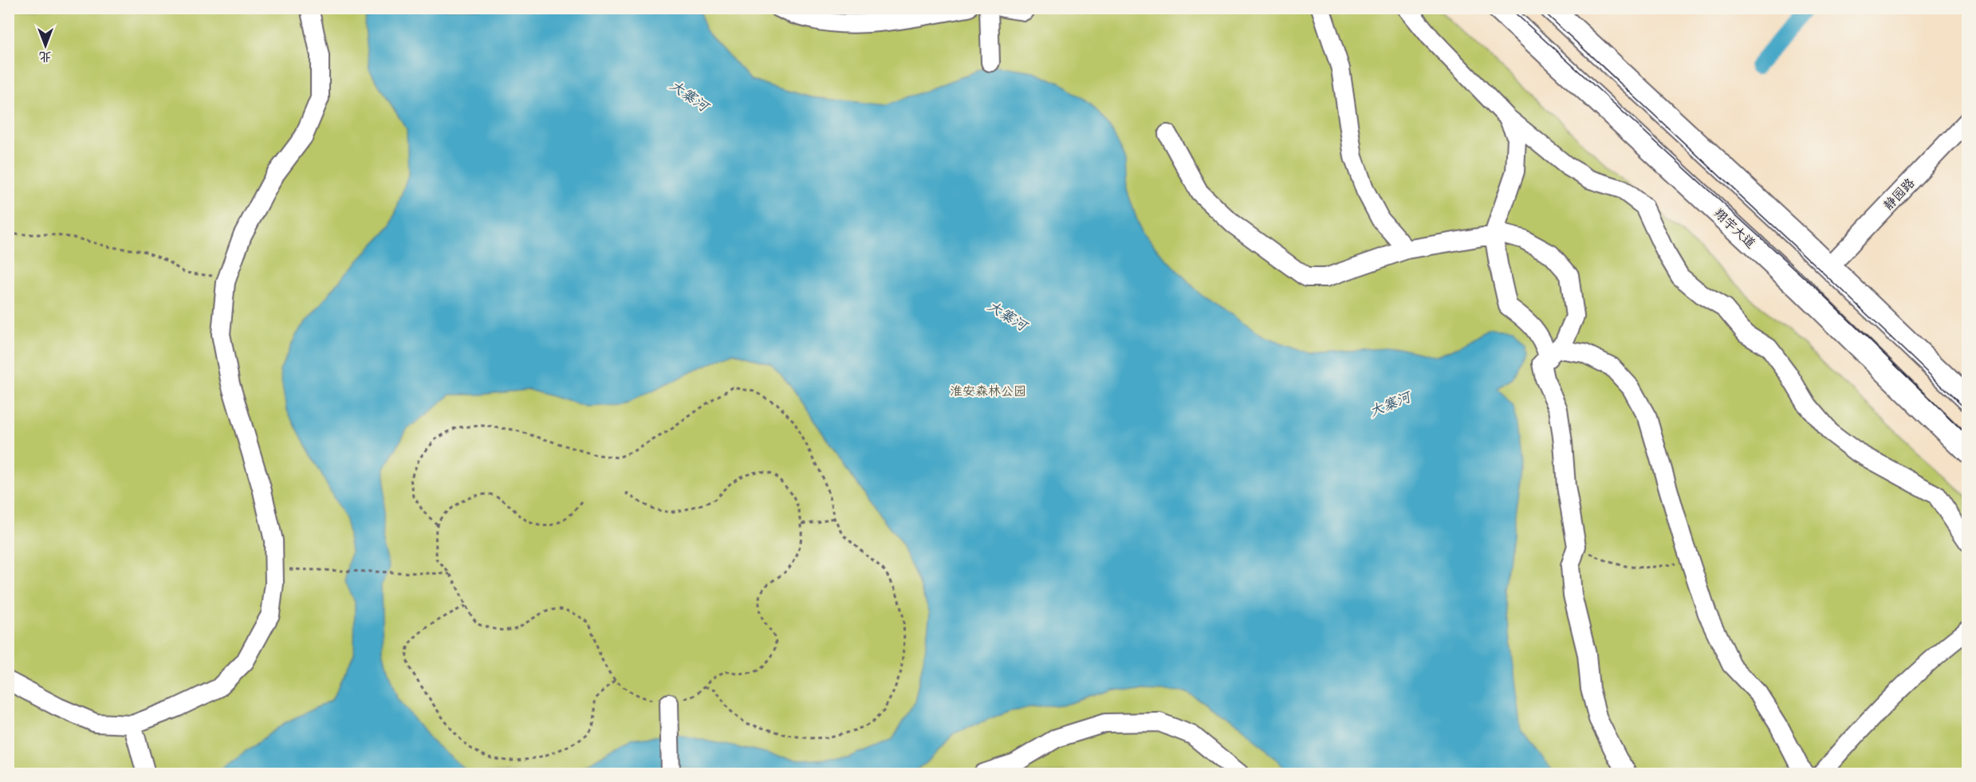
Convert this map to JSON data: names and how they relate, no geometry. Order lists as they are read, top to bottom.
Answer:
{
  "streets": {
    "main road": ["翔宇大道"],
    "street": ["静园路"]
  },
  "water": ["大寨河"],
  "parks": ["淮安森林公园"],
  "north": "bottom"
}
